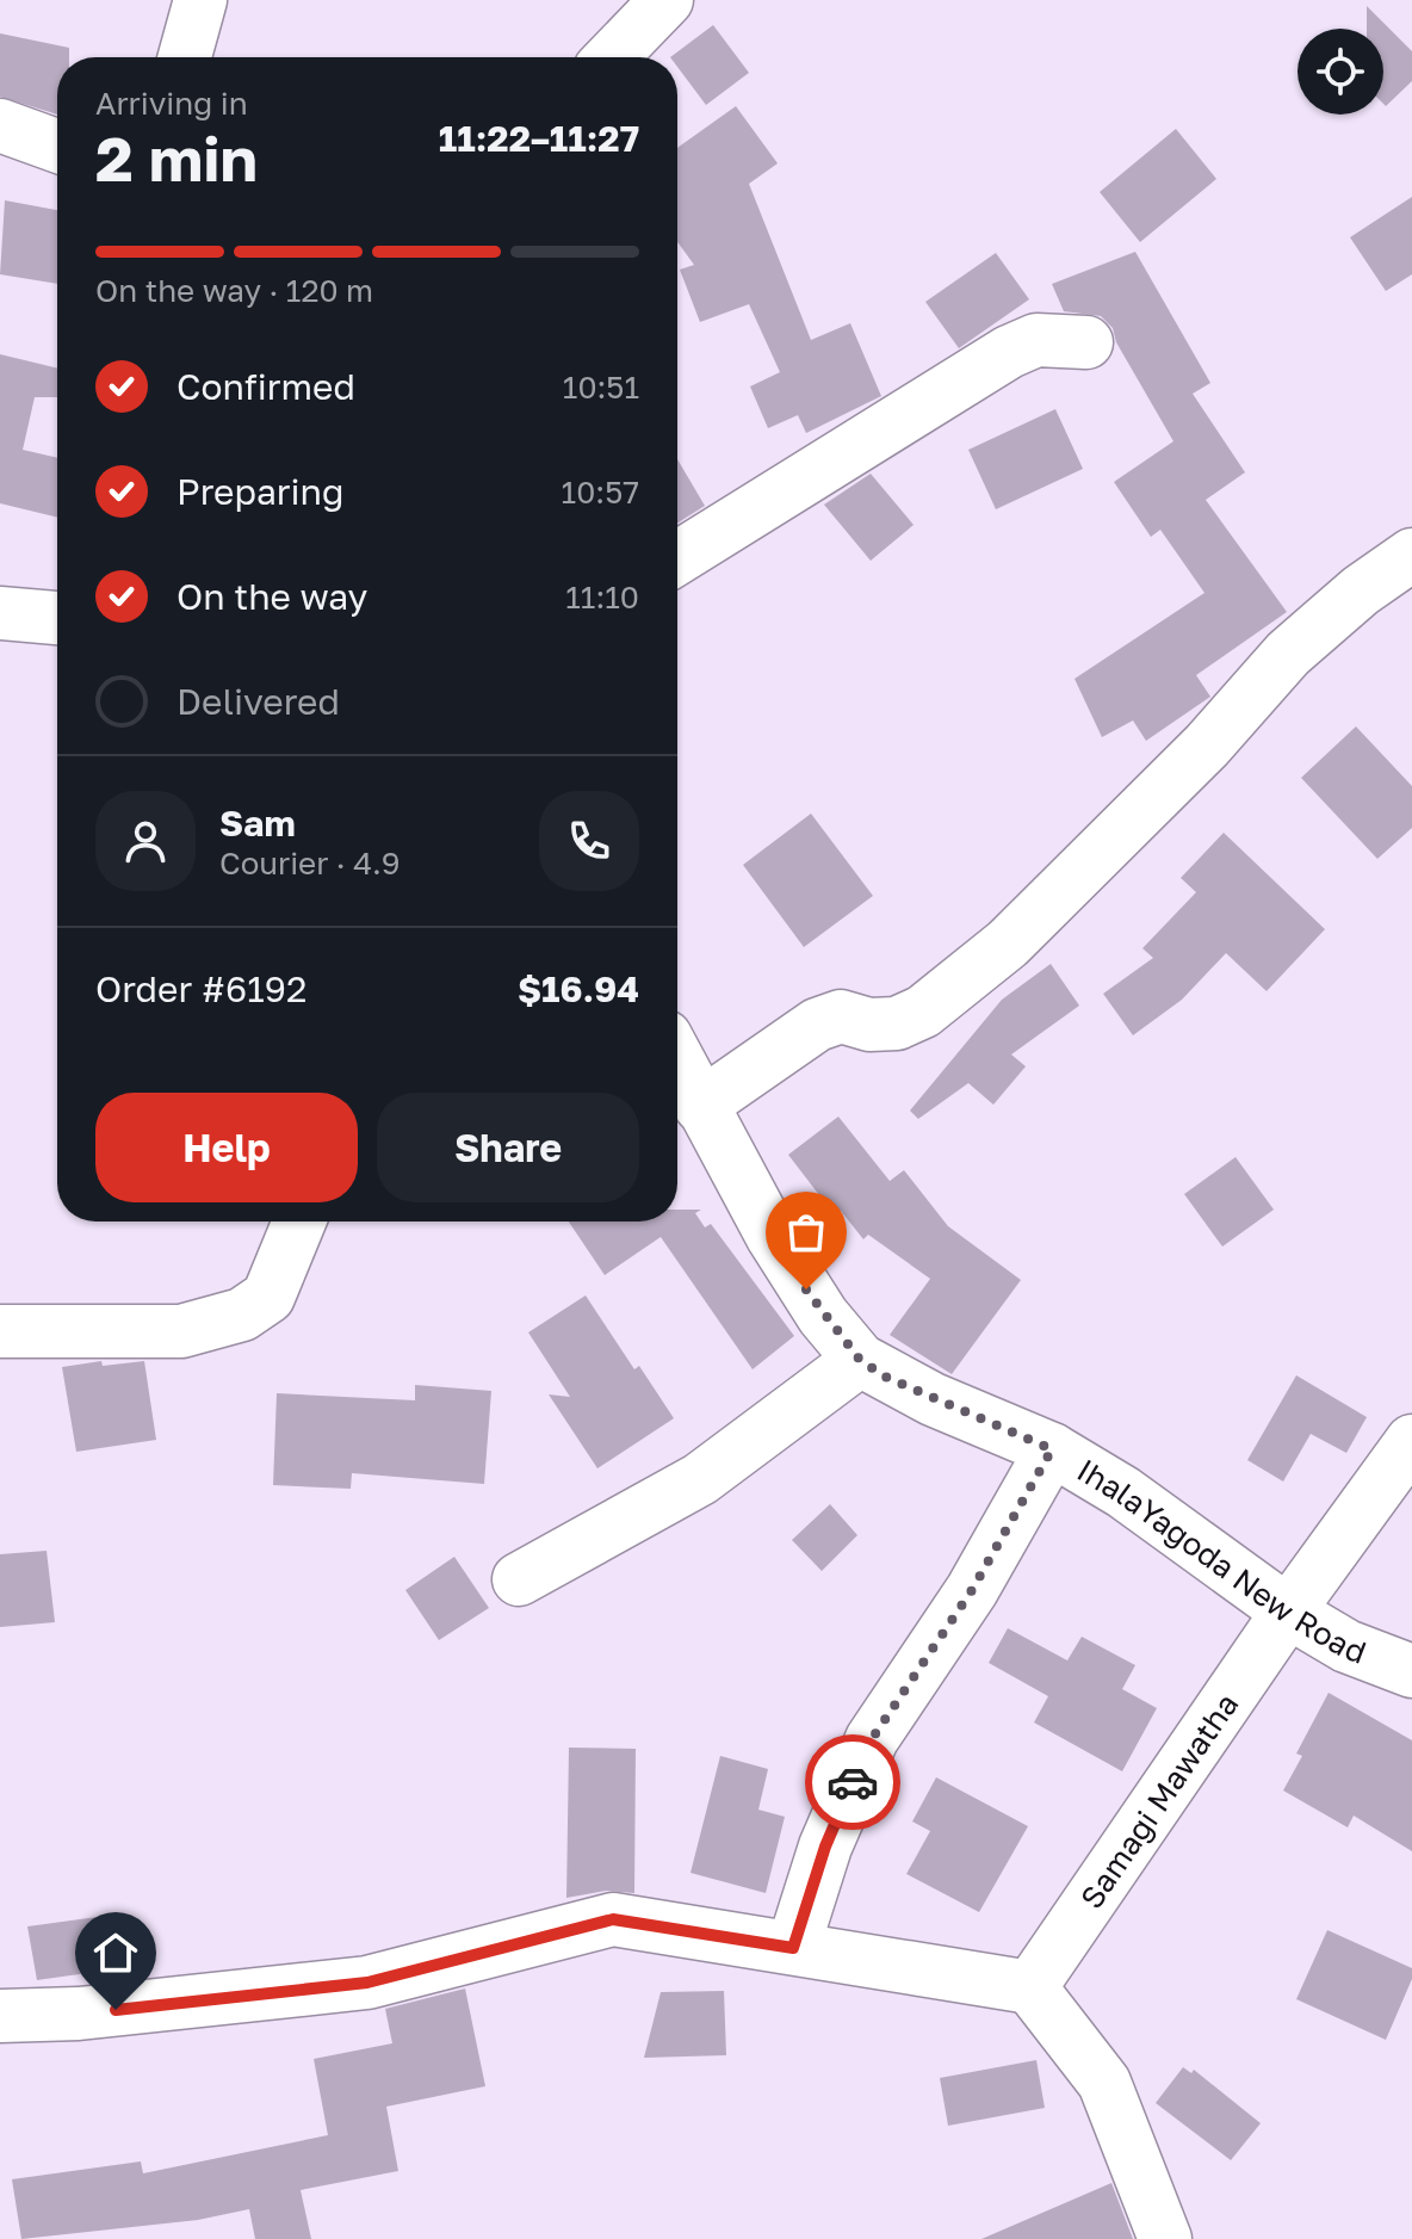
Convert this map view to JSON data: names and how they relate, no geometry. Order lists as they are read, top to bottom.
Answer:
{
  "streets": {
    "street": ["IhalaYagoda New Road", "Samagi Mawatha"]
  },
  "crossings": [
    ["IhalaYagoda New Road", "Samagi Mawatha"]
  ],
  "page": {
    "heading": ["2 min", "Arriving in", "11:22–11:27"],
    "panel": [
      "Sam",
      "Courier · 4.9",
      "Order #6192",
      "$16.94"
    ],
    "bar": "On the way · 120 m",
    "list": [
      ["Confirmed", "10:51"],
      ["Preparing", "10:57"],
      ["On the way", "11:10"],
      "Delivered"
    ],
    "buttons": ["Help", "Share"]
  }
}
